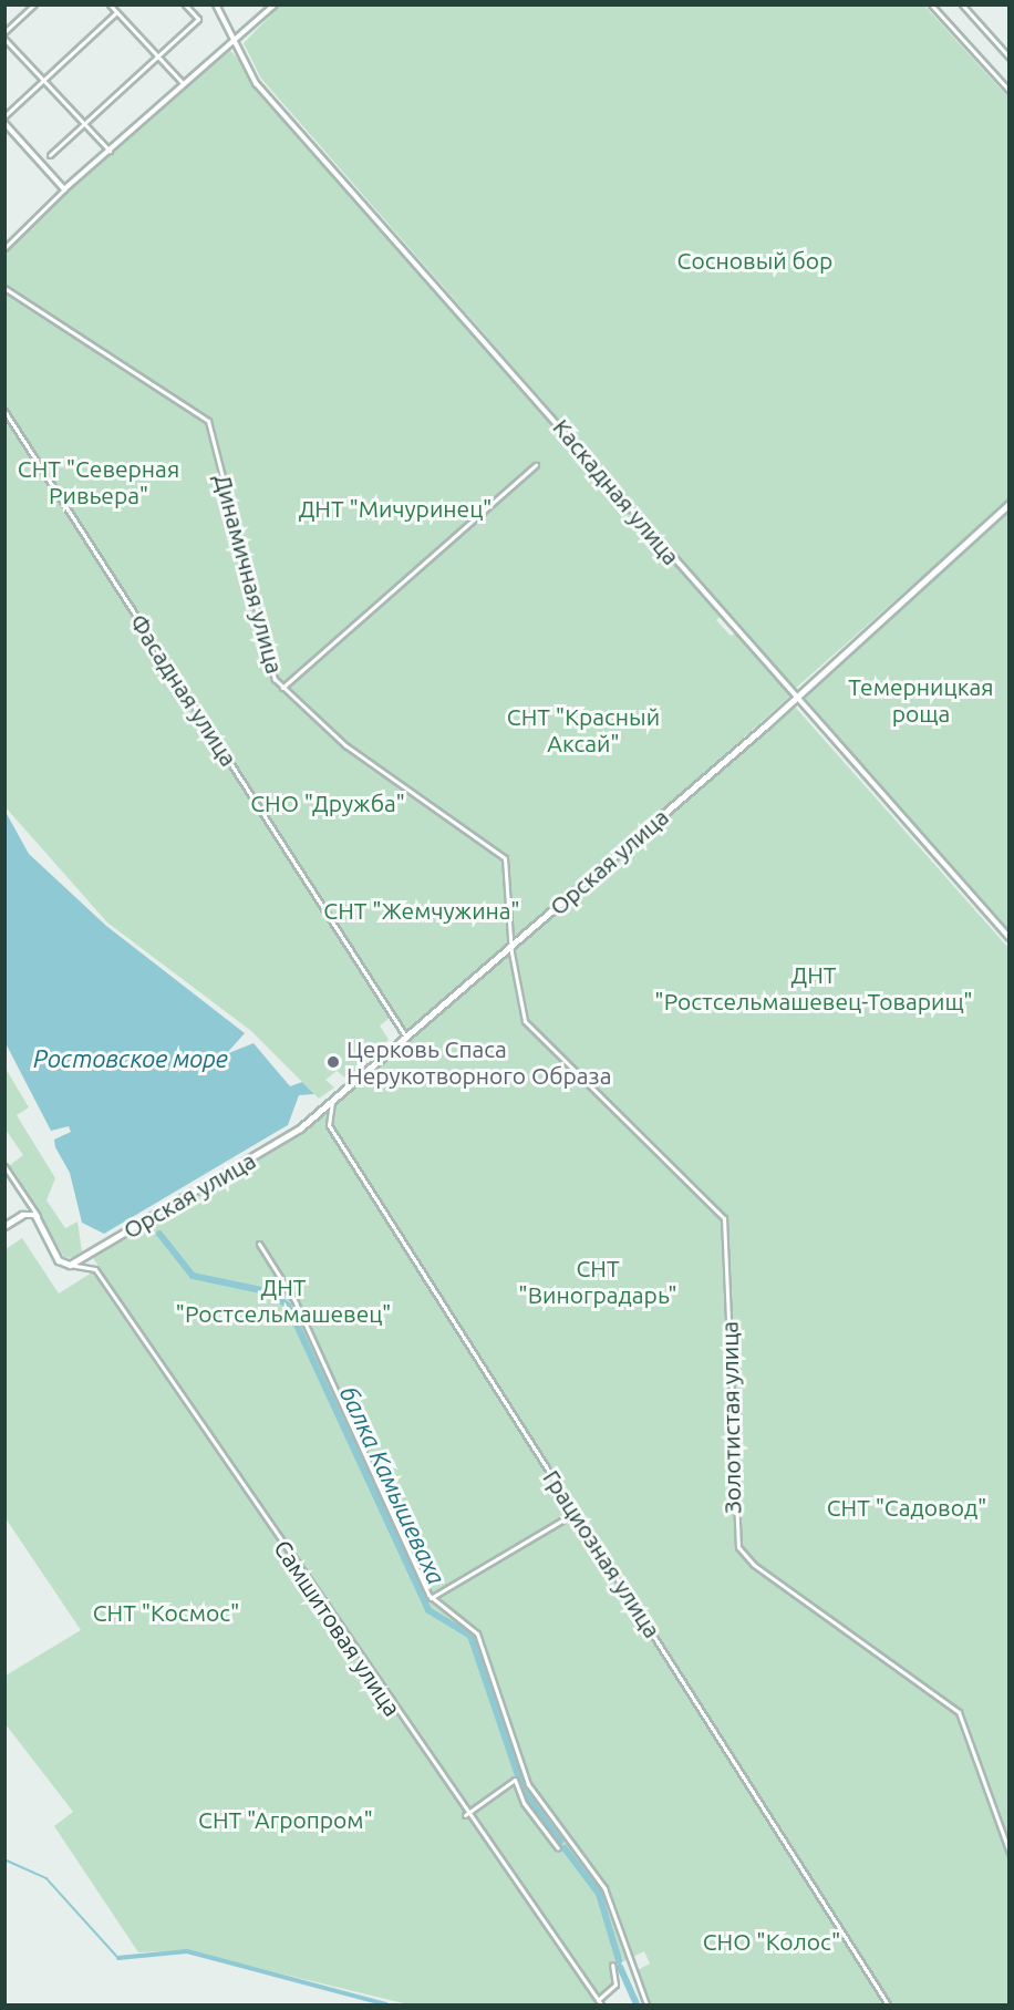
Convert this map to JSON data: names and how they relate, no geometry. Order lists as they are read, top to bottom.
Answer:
{
  "streets": {
    "main road": ["Орская улица"],
    "street": [
      "Каскадная улица",
      "Динамичная улица",
      "Фасадная улица",
      "Золотистая улица",
      "Грациозная улица",
      "Самшитовая улица"
    ]
  },
  "crossings": [
    ["Каскадная улица", "Орская улица"],
    ["Динамичная улица", "Золотистая улица"],
    ["Фасадная улица", "Орская улица"],
    ["Орская улица", "Золотистая улица"],
    ["Орская улица", "Грациозная улица"],
    ["Орская улица", "Самшитовая улица"]
  ],
  "water": ["Ростовское море", "балка Камышеваха"],
  "parks": [
    "Сосновый бор",
    "СНТ \"Северная Ривьера\"",
    "ДНТ \"Мичуринец\"",
    "Темерницкая роща",
    "СНТ \"Красный Аксай\"",
    "СНО \"Дружба\"",
    "СНТ \"Жемчужина\"",
    "ДНТ \"Ростсельмашевец-Товарищ\"",
    "СНТ \"Виноградарь\"",
    "ДНТ \"Ростсельмашевец\"",
    "СНТ \"Садовод\"",
    "СНТ \"Космос\"",
    "СНТ \"Агропром\"",
    "СНО \"Колос\""
  ],
  "places": ["Церковь Спаса Нерукотворного Образа"]
}
